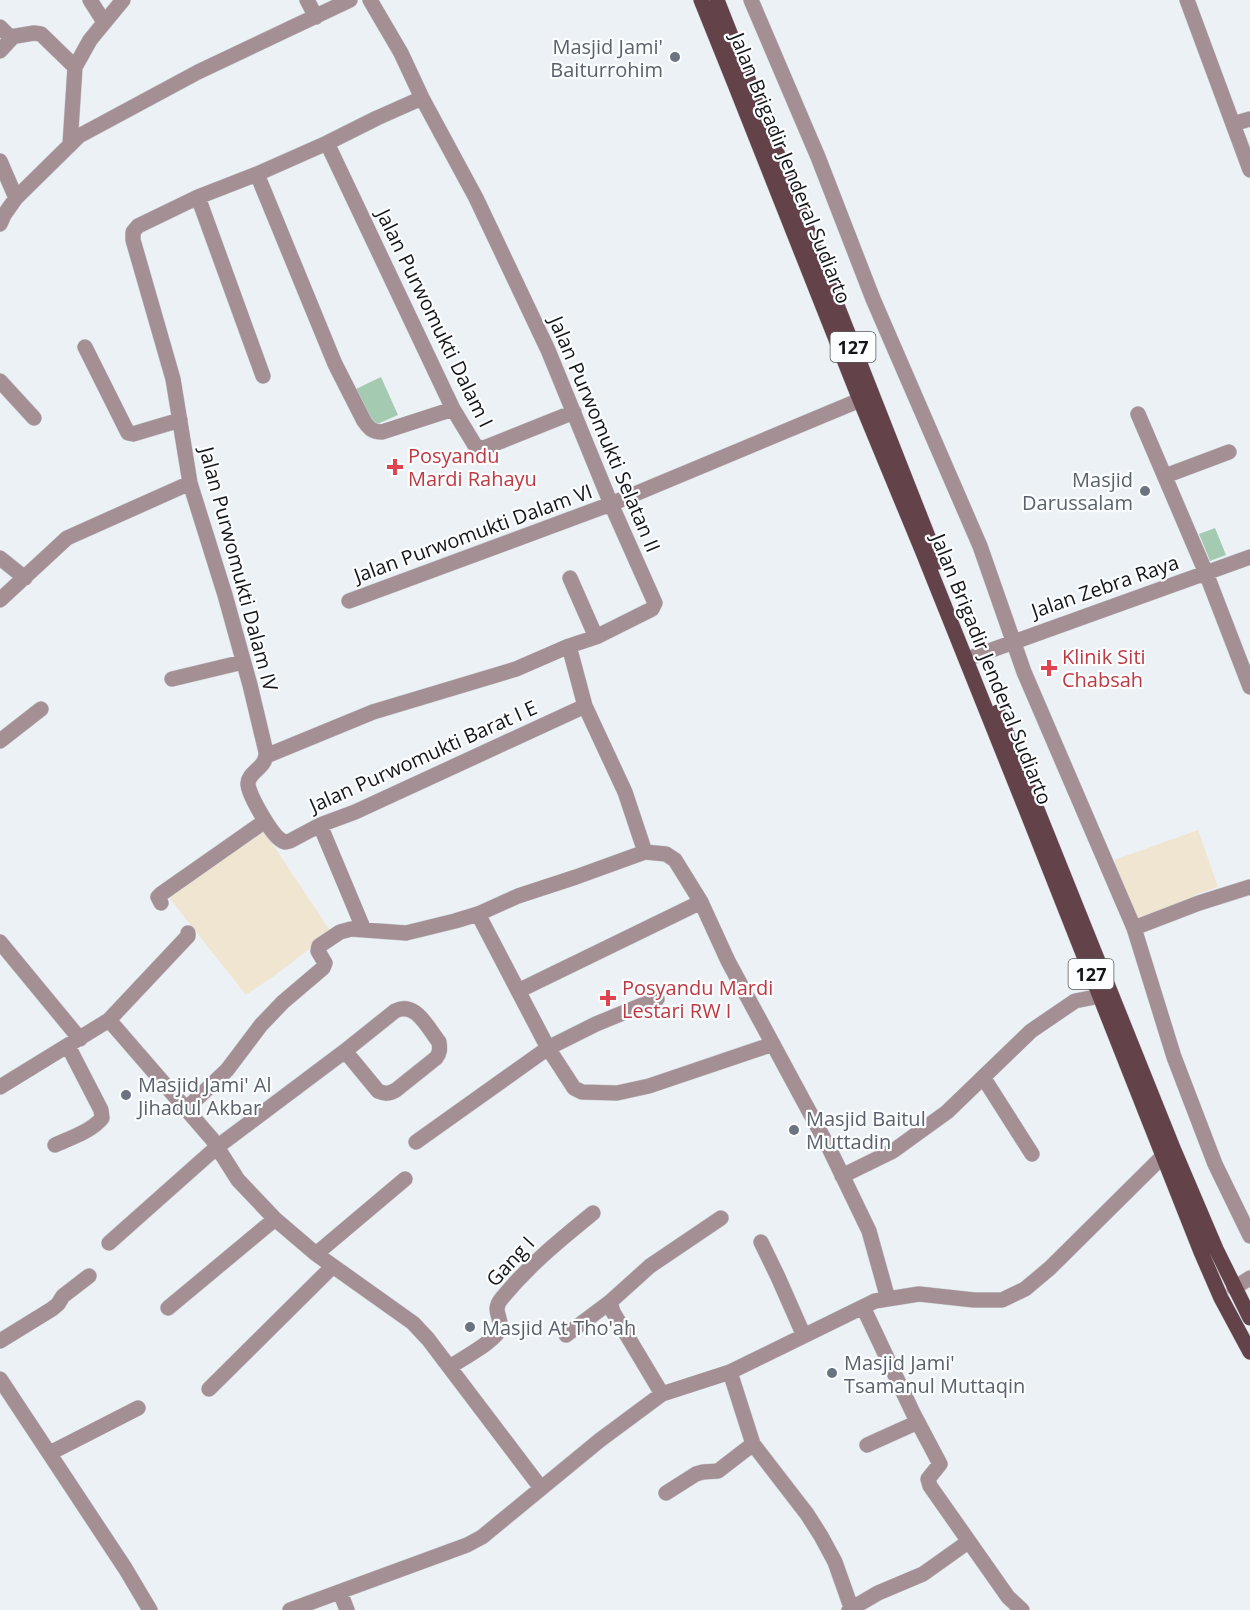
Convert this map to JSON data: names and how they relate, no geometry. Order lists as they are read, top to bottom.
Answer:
{
  "streets": {
    "main road": ["Jalan Brigadir Jenderal Sudiarto", "127"],
    "street": [
      "Jalan Purwomukti Dalam I",
      "Jalan Purwomukti Selatan II",
      "Jalan Purwomukti Dalam VI",
      "Jalan Purwomukti Dalam IV",
      "Jalan Zebra Raya",
      "Jalan Purwomukti Barat I E",
      "Gang I"
    ]
  },
  "crossings": [
    ["Jalan Brigadir Jenderal Sudiarto", "Jalan Purwomukti Dalam VI"],
    ["Jalan Brigadir Jenderal Sudiarto", "Jalan Zebra Raya"],
    ["Jalan Purwomukti Dalam I", "Jalan Purwomukti Selatan II"],
    ["Jalan Purwomukti Selatan II", "Jalan Purwomukti Dalam VI"],
    ["Jalan Purwomukti Selatan II", "Jalan Purwomukti Dalam IV"]
  ],
  "places": {
    "other": [
      "Masjid Jami' Baiturrohim",
      "Masjid Darussalam",
      "Masjid Jami' Al Jihadul Akbar",
      "Masjid Baitul Muttadin",
      "Masjid At Tho'ah",
      "Masjid Jami' Tsamanul Muttaqin"
    ],
    "health": ["Posyandu Mardi Rahayu", "Klinik Siti Chabsah", "Posyandu Mardi Lestari RW I"]
  }
}
